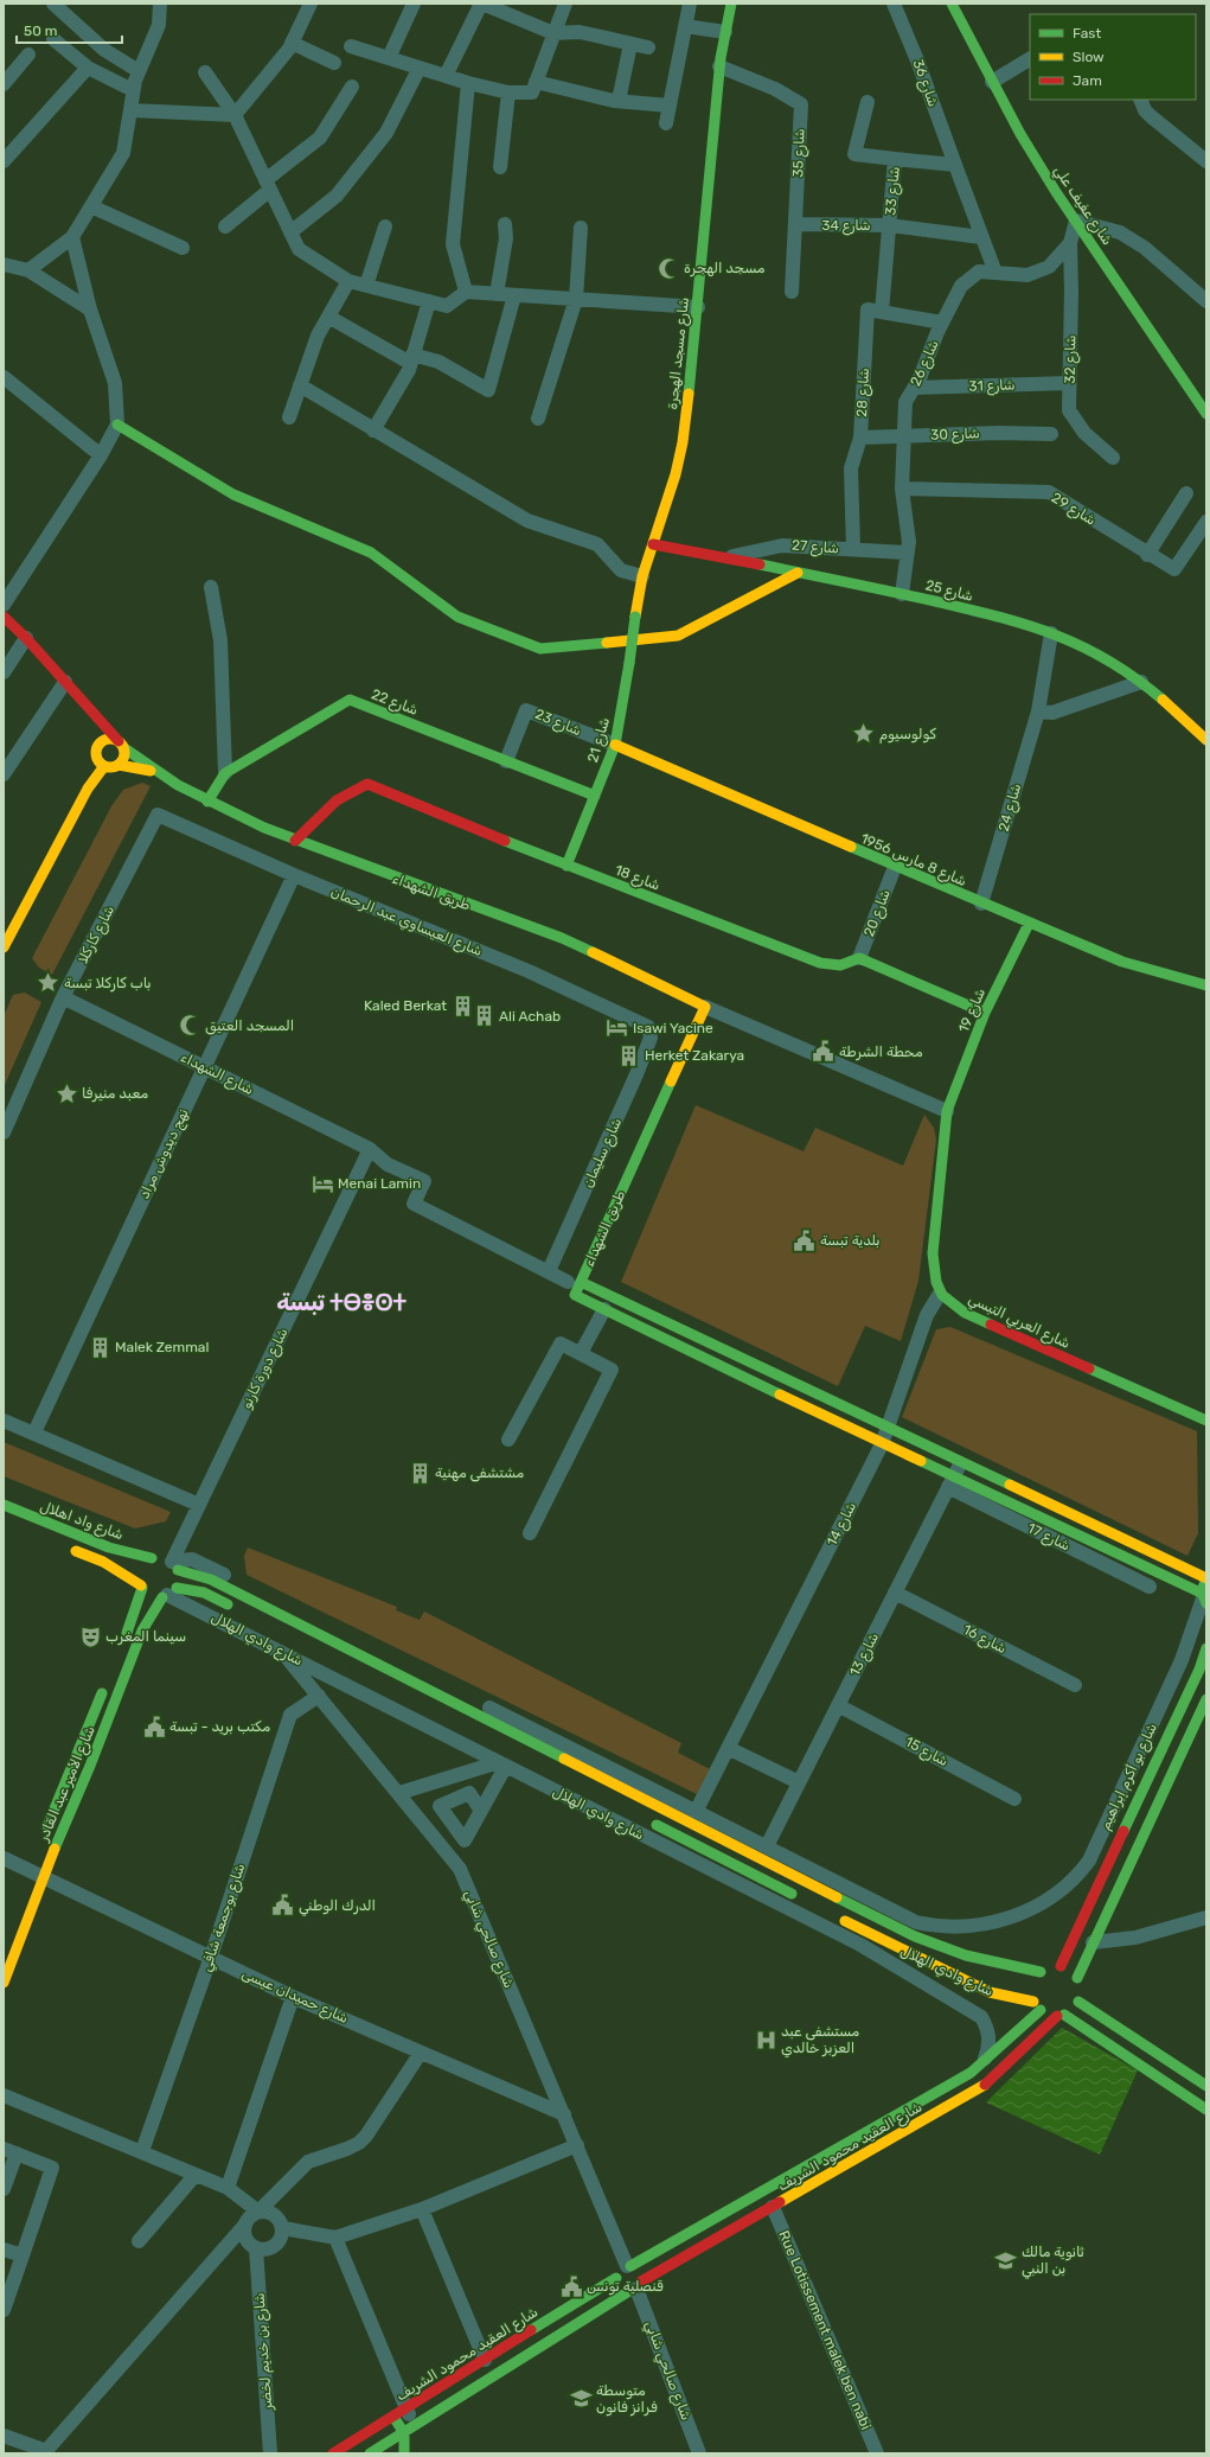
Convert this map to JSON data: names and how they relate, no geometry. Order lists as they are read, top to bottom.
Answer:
{
  "streets": {
    "main road": [
      "شارع عفيف علي",
      "شارع مسجد الهجرة",
      "شارع 25",
      "شارع 22",
      "شارع 21",
      "شارع 8 مارس 1956",
      "شارع 18",
      "طريق الشهداء",
      "شارع 19",
      "شارع العربي التبسي",
      "شارع واد اهلال",
      "شارع وادي الهلال",
      "شارع بو أكرم إبراهيم",
      "شارع الأمير عبد القادر",
      "شارع العقيد محمود الشريف"
    ],
    "street": [
      "شارع 36",
      "شارع 35",
      "شارع 33",
      "شارع 34",
      "شارع 32",
      "شارع 26",
      "شارع 31",
      "شارع 28",
      "شارع 30",
      "شارع 29",
      "شارع 27",
      "شارع 23",
      "شارع 24",
      "شارع 20",
      "شارع العيساوي عبد الرحمان",
      "شارع كاركلا",
      "شارع الشهداء",
      "شارع سليمان",
      "نهج ديدوش مراد",
      "شارع دورة كارنو",
      "شارع 14",
      "شارع 17",
      "شارع 16",
      "شارع 13",
      "شارع 15",
      "شارع بوجمعة شافي",
      "شارع صالحي شابي",
      "شارع حميدان عيسى",
      "Rue Lotissement malek ben nabi",
      "شارع بن خديم لخضر"
    ]
  },
  "crossings": [
    ["شارع 36", "شارع 33"],
    ["شارع 35", "شارع 34"],
    ["شارع 35", "شارع مسجد الهجرة"],
    ["شارع 33", "شارع 34"],
    ["شارع 33", "شارع 28"],
    ["شارع عفيف علي", "شارع 26"],
    ["شارع مسجد الهجرة", "شارع 25"],
    ["شارع مسجد الهجرة", "شارع 21"],
    ["شارع 32", "شارع 26"],
    ["شارع 32", "شارع 31"],
    ["شارع 26", "شارع 31"],
    ["شارع 26", "شارع 30"],
    ["شارع 26", "شارع 29"],
    ["شارع 26", "شارع 27"],
    ["شارع 26", "شارع 25"],
    ["شارع 28", "شارع 30"],
    ["شارع 28", "شارع 27"],
    ["شارع 27", "شارع 25"],
    ["شارع 25", "شارع 24"],
    ["شارع 22", "شارع 23"],
    ["شارع 22", "شارع 21"],
    ["شارع 22", "طريق الشهداء"],
    ["شارع 23", "شارع 21"],
    ["شارع 23", "شارع 8 مارس 1956"],
    ["شارع 21", "شارع 8 مارس 1956"],
    ["شارع 21", "شارع 18"],
    ["شارع 24", "شارع 8 مارس 1956"],
    ["شارع 8 مارس 1956", "شارع 20"],
    ["شارع 8 مارس 1956", "شارع 19"],
    ["شارع 18", "طريق الشهداء"],
    ["شارع 18", "شارع 20"],
    ["طريق الشهداء", "شارع 19"],
    ["شارع العيساوي عبد الرحمان", "شارع كاركلا"],
    ["شارع العيساوي عبد الرحمان", "شارع سليمان"],
    ["شارع العيساوي عبد الرحمان", "نهج ديدوش مراد"],
    ["شارع كاركلا", "شارع الشهداء"],
    ["شارع الشهداء", "شارع سليمان"],
    ["شارع الشهداء", "نهج ديدوش مراد"],
    ["شارع الشهداء", "شارع دورة كارنو"],
    ["شارع العربي التبسي", "شارع 14"],
    ["شارع دورة كارنو", "شارع واد اهلال"],
    ["شارع دورة كارنو", "شارع وادي الهلال"],
    ["شارع دورة كارنو", "شارع الأمير عبد القادر"],
    ["شارع واد اهلال", "شارع وادي الهلال"],
    ["شارع واد اهلال", "شارع الأمير عبد القادر"],
    ["شارع 14", "شارع وادي الهلال"],
    ["شارع 17", "شارع 13"],
    ["شارع وادي الهلال", "شارع 13"],
    ["شارع وادي الهلال", "شارع بو أكرم إبراهيم"],
    ["شارع وادي الهلال", "شارع الأمير عبد القادر"],
    ["شارع وادي الهلال", "شارع صالحي شابي"],
    ["شارع وادي الهلال", "شارع العقيد محمود الشريف"],
    ["شارع 16", "شارع 13"],
    ["شارع 13", "شارع 15"],
    ["شارع بو أكرم إبراهيم", "شارع العقيد محمود الشريف"],
    ["شارع الأمير عبد القادر", "شارع حميدان عيسى"],
    ["شارع بوجمعة شافي", "شارع صالحي شابي"],
    ["شارع بوجمعة شافي", "شارع حميدان عيسى"],
    ["شارع صالحي شابي", "شارع حميدان عيسى"],
    ["شارع صالحي شابي", "شارع العقيد محمود الشريف"],
    ["شارع العقيد محمود الشريف", "Rue Lotissement malek ben nabi"]
  ],
  "districts": ["تبسة ⵜⴱⴻⵙⵜ"],
  "places": {
    "mosque": ["مسجد الهجرة", "المسجد العتيق"],
    "place": ["كولوسيوم", "باب كاركلا تبسة", "معبد منيرفا"],
    "building": [
      "Kaled Berkat",
      "Ali Achab",
      "Herket Zakarya",
      "Malek Zemmal",
      "مشتشفى مهنية"
    ],
    "hotel": ["Isawi Yacine", "Menai Lamin"],
    "public building": [
      "محطة الشرطة",
      "بلدية تبسة",
      "مكتب بريد - تبسة",
      "الدرك الوطني",
      "قنصلية تونس"
    ],
    "theatre": ["سينما المغرب"],
    "hospital": ["مستشفى عبد العزبز خالدي"],
    "school or university": ["ثانوية مالك بن النبي", "متوسطة فرانز فانون"]
  },
  "legend": ["Fast", "Slow", "Jam"],
  "scale_bar": "50 m"
}
